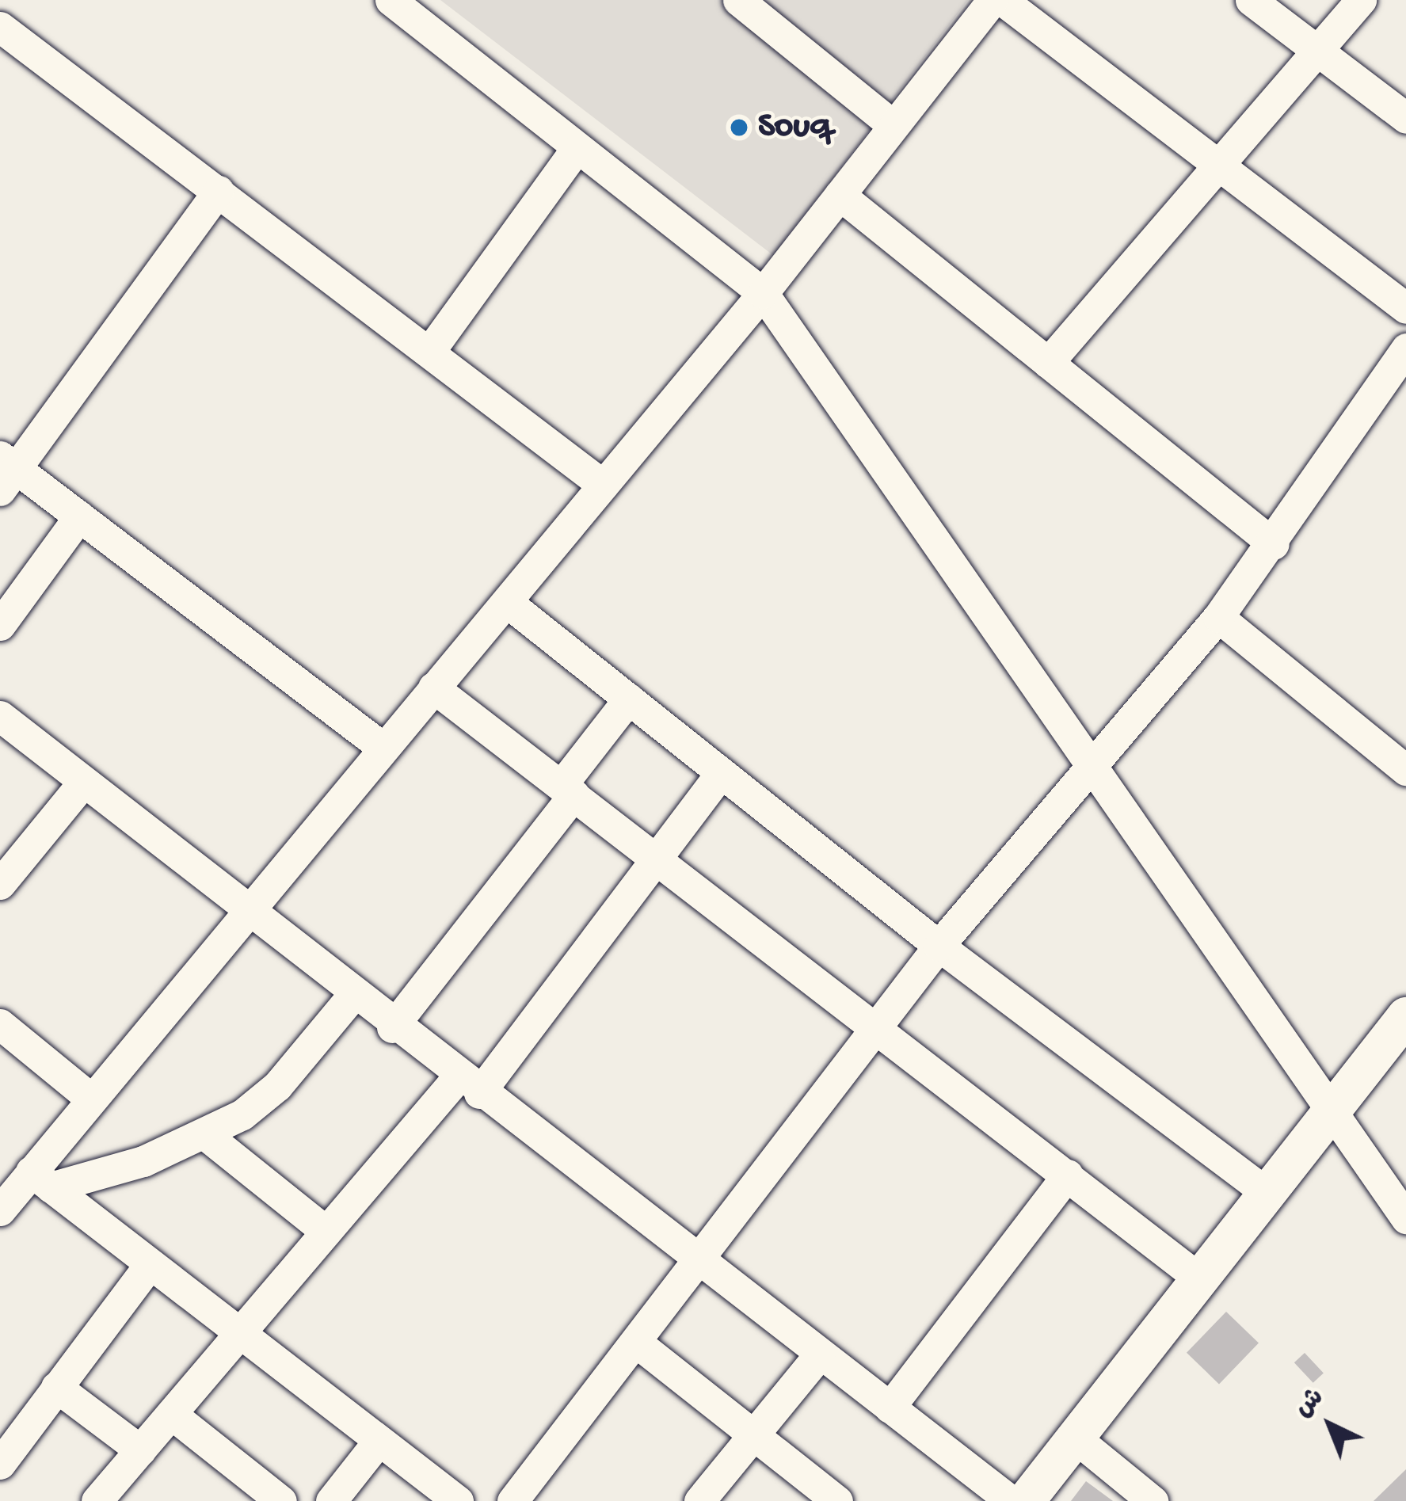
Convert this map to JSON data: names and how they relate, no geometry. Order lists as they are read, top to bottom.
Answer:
{
  "places": ["Souq"],
  "north": "top left"
}
